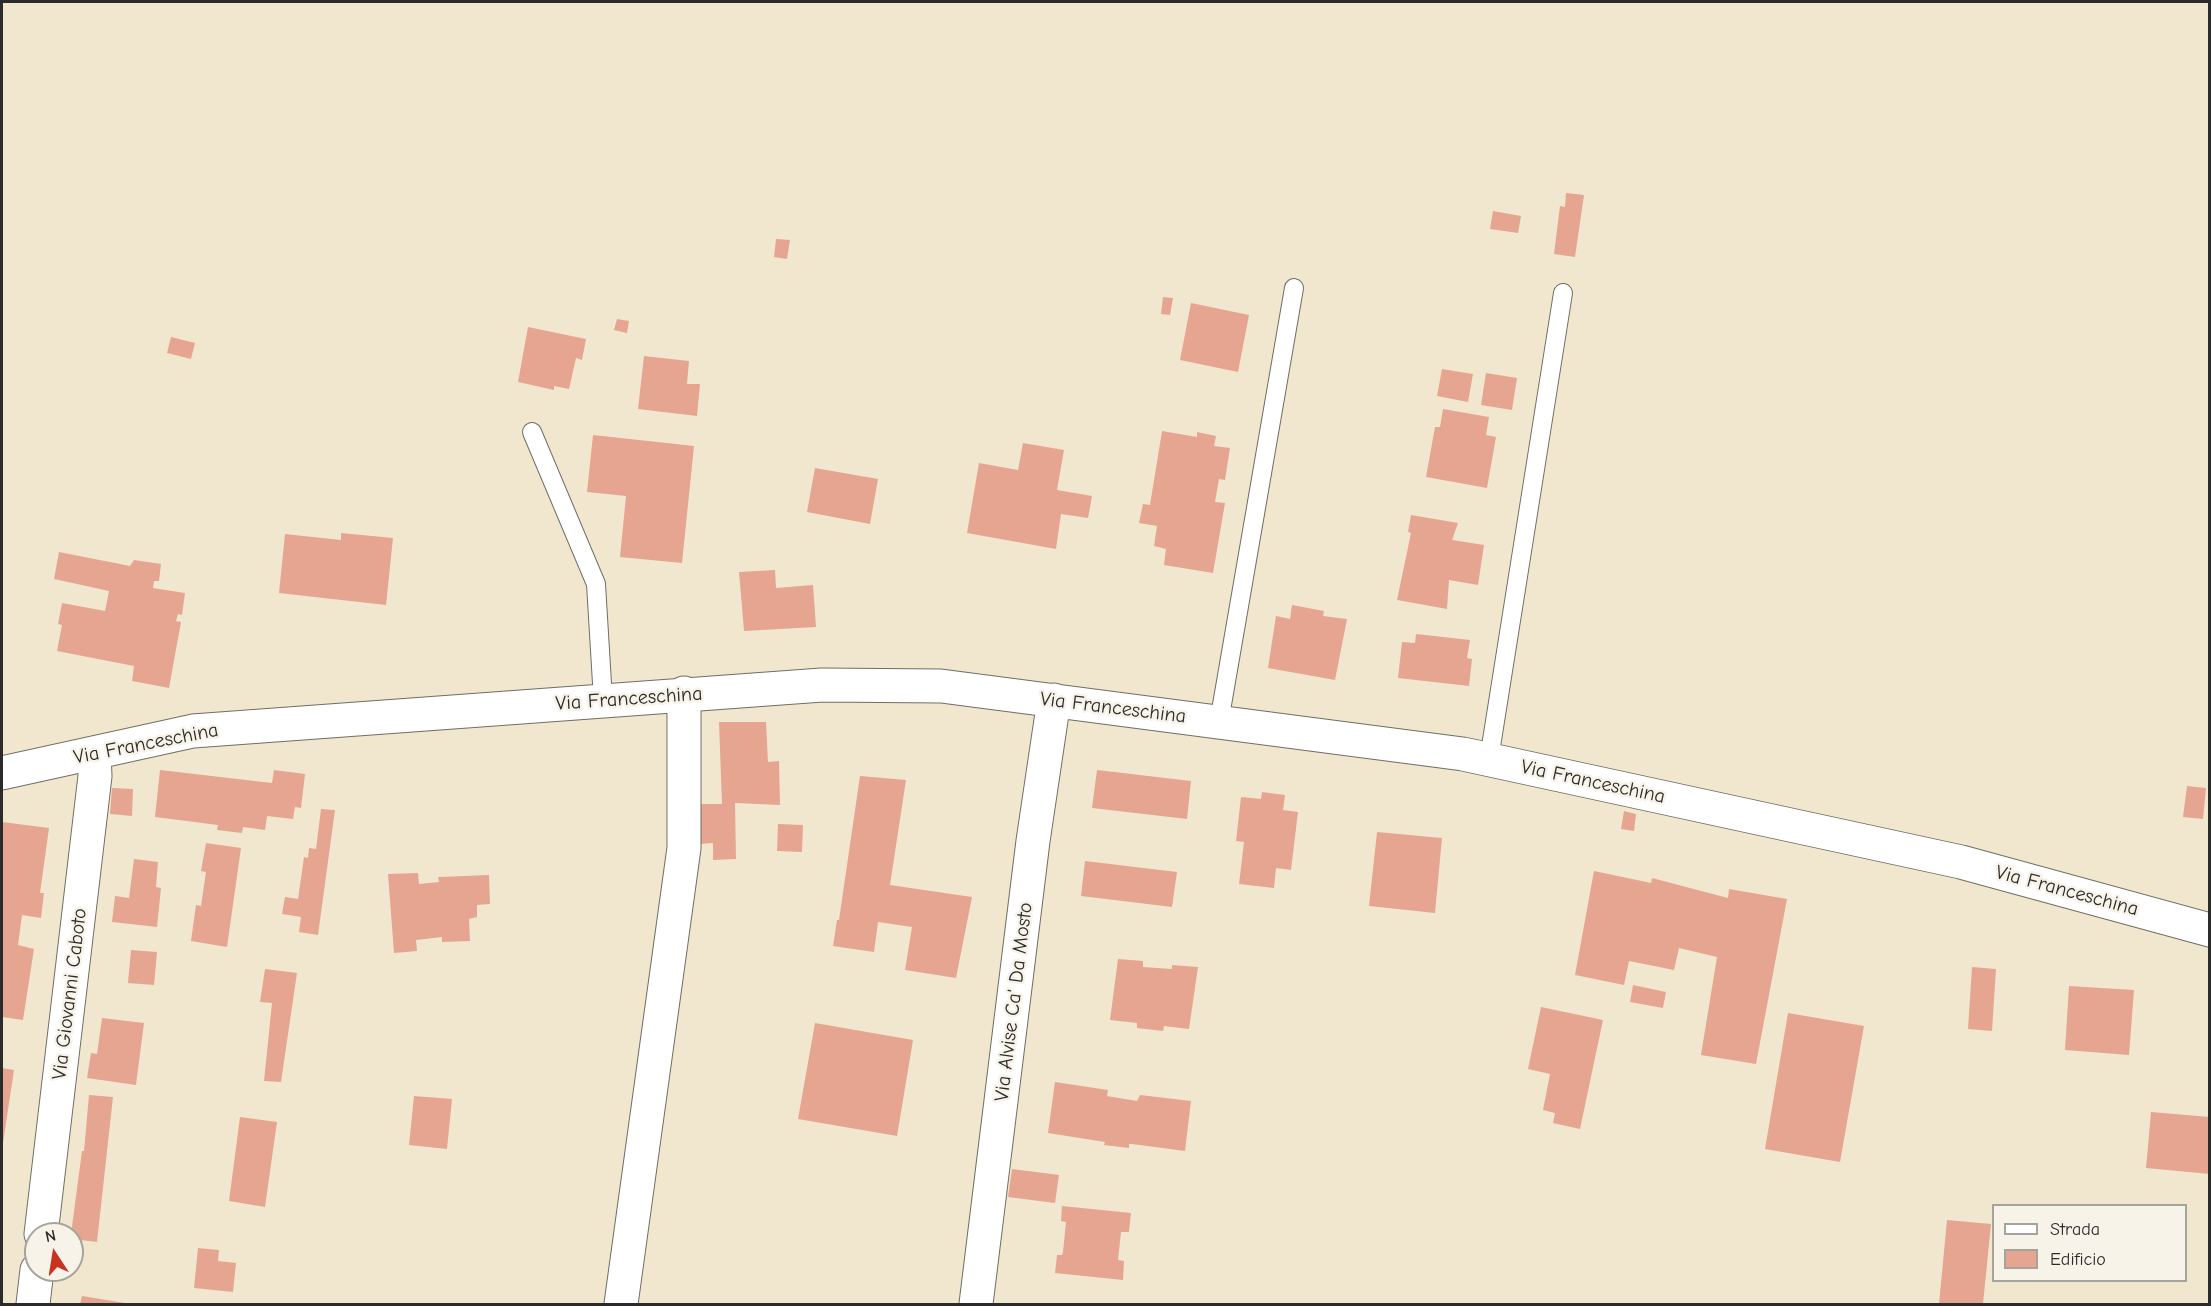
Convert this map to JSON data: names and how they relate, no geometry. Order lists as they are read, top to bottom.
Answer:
{
  "streets": {
    "street": ["Via Franceschina", "Via Giovanni Caboto", "Via Alvise Ca' Da Mosto"]
  },
  "crossings": [
    ["Via Franceschina", "Via Giovanni Caboto"],
    ["Via Franceschina", "Via Alvise Ca' Da Mosto"]
  ],
  "legend": ["Strada", "Edificio"],
  "north": "top"
}
